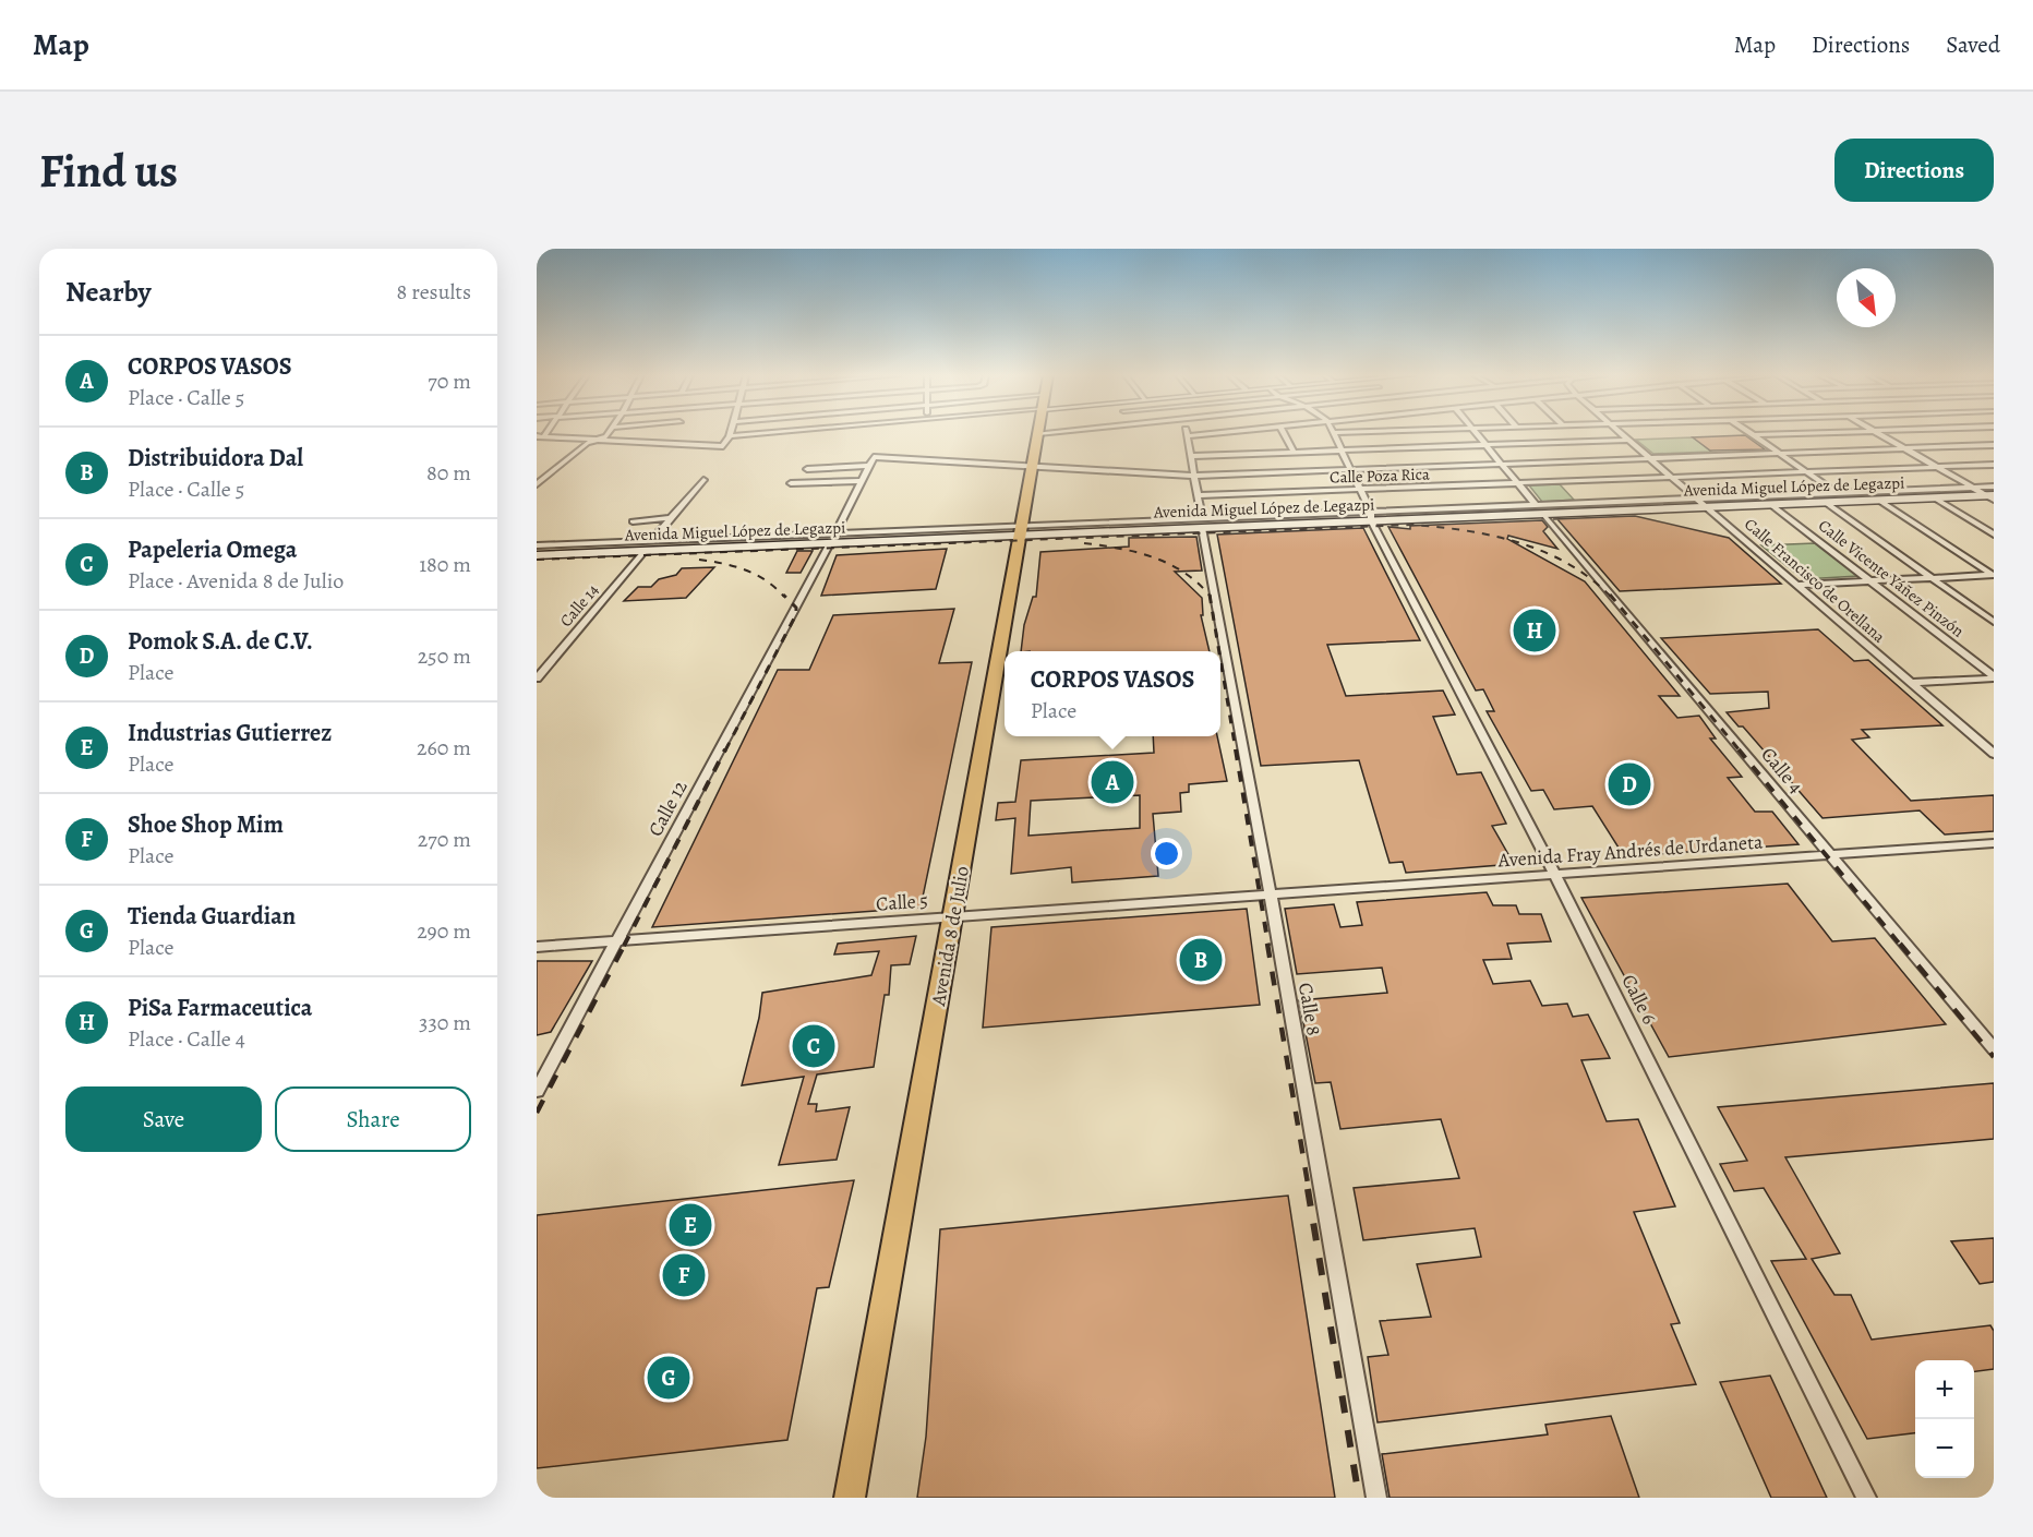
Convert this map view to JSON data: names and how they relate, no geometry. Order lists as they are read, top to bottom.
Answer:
{
  "streets": {
    "main road": ["Avenida Miguel López de Legazpi", "Avenida 8 de Julio"],
    "street": [
      "Calle Poza Rica",
      "Calle Vicente Yáñez Pinzón",
      "Calle Francisco de Orellana",
      "Calle 14",
      "Calle 4",
      "Calle 12",
      "Avenida Fray Andrés de Urdaneta",
      "Calle 5",
      "Calle 6",
      "Calle 8"
    ]
  },
  "crossings": [
    ["Calle Poza Rica", "Calle Francisco de Orellana"],
    ["Calle Poza Rica", "Calle 4"],
    ["Calle Poza Rica", "Calle 6"],
    ["Calle Poza Rica", "Calle 8"],
    ["Avenida Miguel López de Legazpi", "Calle Vicente Yáñez Pinzón"],
    ["Avenida Miguel López de Legazpi", "Calle Francisco de Orellana"],
    ["Avenida Miguel López de Legazpi", "Calle 14"],
    ["Avenida Miguel López de Legazpi", "Calle 4"],
    ["Avenida Miguel López de Legazpi", "Calle 12"],
    ["Avenida Miguel López de Legazpi", "Avenida 8 de Julio"],
    ["Avenida Miguel López de Legazpi", "Calle 6"],
    ["Avenida Miguel López de Legazpi", "Calle 8"],
    ["Calle 4", "Avenida Fray Andrés de Urdaneta"],
    ["Calle 12", "Calle 5"],
    ["Calle 12", "Avenida 8 de Julio"],
    ["Avenida Fray Andrés de Urdaneta", "Calle 5"],
    ["Avenida Fray Andrés de Urdaneta", "Calle 6"],
    ["Avenida Fray Andrés de Urdaneta", "Calle 8"],
    ["Calle 5", "Avenida 8 de Julio"],
    ["Calle 5", "Calle 8"]
  ],
  "north": "bottom right",
  "page": {
    "header": "Map",
    "nav": ["Map", "Directions", "Saved"],
    "buttons": [
      "Directions",
      ["Save", "Share"]
    ],
    "title": "Find us",
    "heading": ["Nearby", "8 results"],
    "list": [
      {
        "mark": "A",
        "name": "CORPOS VASOS",
        "note": "Place · Calle 5",
        "value": "70 m"
      },
      {
        "mark": "B",
        "name": "Distribuidora Dal",
        "note": "Place · Calle 5",
        "value": "80 m"
      },
      {
        "mark": "C",
        "name": "Papeleria Omega",
        "note": "Place · Avenida 8 de Julio",
        "value": "180 m"
      },
      {
        "mark": "D",
        "name": "Pomok S.A. de C.V.",
        "note": "Place",
        "value": "250 m"
      },
      {
        "mark": "E",
        "name": "Industrias Gutierrez",
        "note": "Place",
        "value": "260 m"
      },
      {
        "mark": "F",
        "name": "Shoe Shop Mim",
        "note": "Place",
        "value": "270 m"
      },
      {
        "mark": "G",
        "name": "Tienda Guardian",
        "note": "Place",
        "value": "290 m"
      },
      {
        "mark": "H",
        "name": "PiSa Farmaceutica",
        "note": "Place · Calle 4",
        "value": "330 m"
      }
    ],
    "pins": [
      "H",
      "A",
      "D",
      "B",
      "C",
      "E",
      "F",
      "G"
    ],
    "popup": ["CORPOS VASOS", "Place"],
    "map_buttons": ["+", "−"]
  }
}
